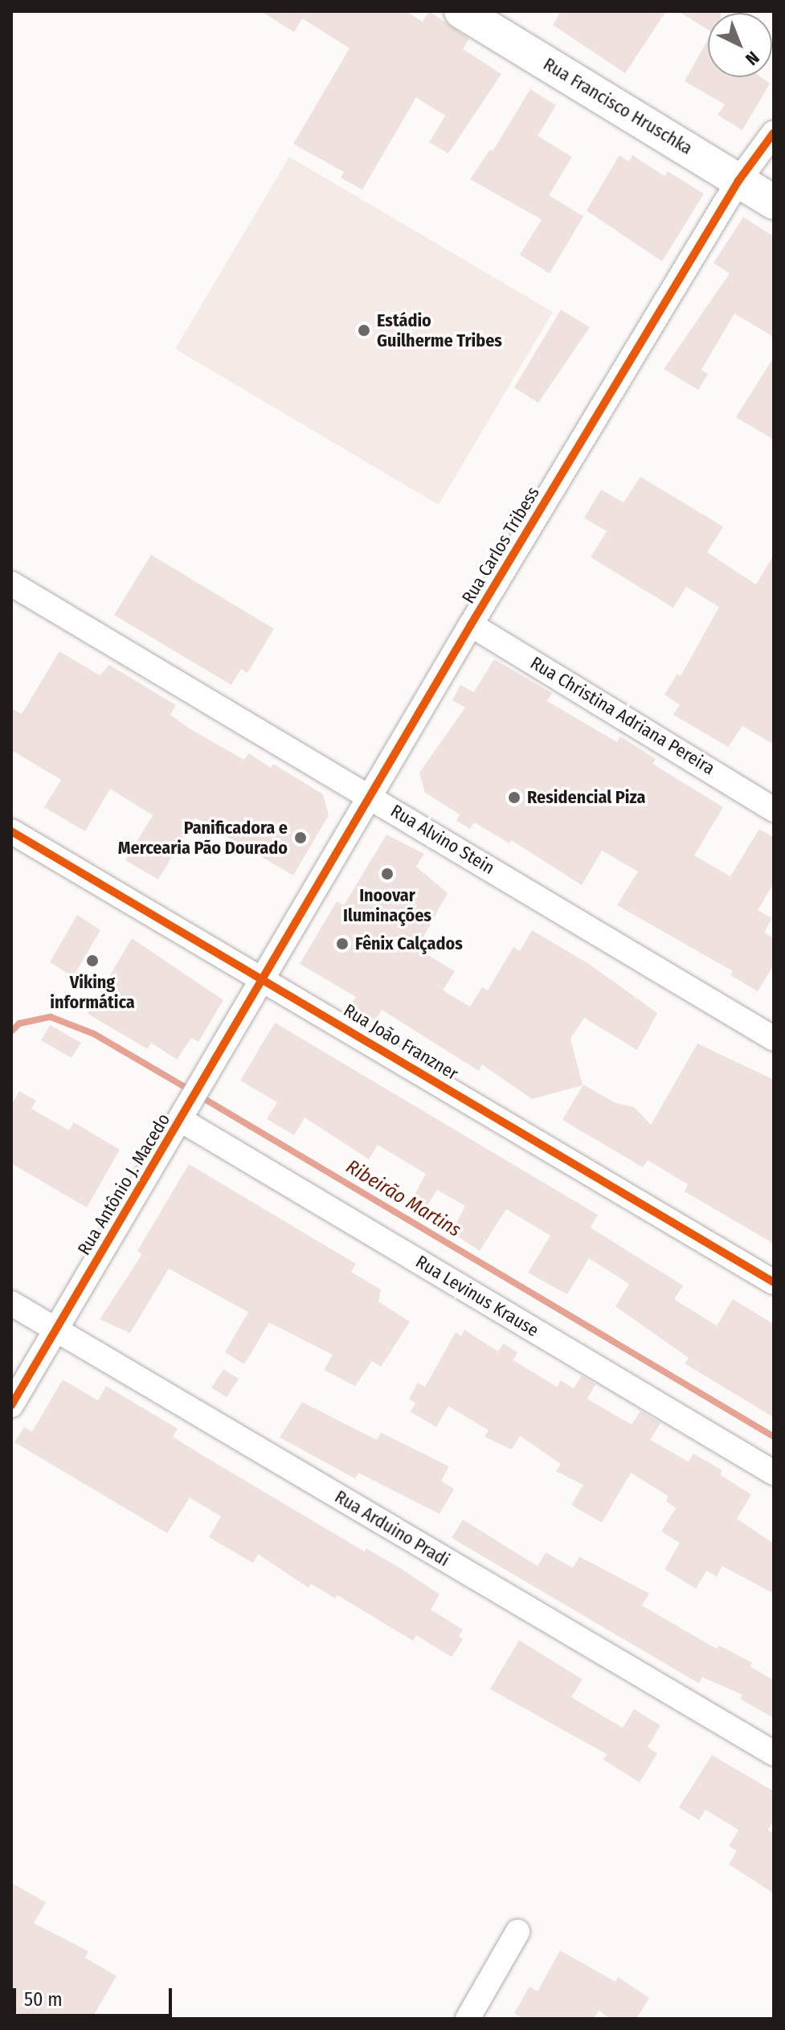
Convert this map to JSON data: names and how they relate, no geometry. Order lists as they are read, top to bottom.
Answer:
{
  "streets": {
    "main road": ["Rua Francisco Hruschka"],
    "street": [
      "Rua Carlos Tribess",
      "Rua Christina Adriana Pereira",
      "Rua Alvino Stein",
      "Rua João Franzner",
      "Rua Antônio J. Macedo",
      "Rua Levinus Krause",
      "Rua Arduino Pradi"
    ]
  },
  "crossings": [
    ["Rua Francisco Hruschka", "Rua Carlos Tribess"],
    ["Rua Carlos Tribess", "Rua Christina Adriana Pereira"],
    ["Rua Carlos Tribess", "Rua Alvino Stein"],
    ["Rua Carlos Tribess", "Rua João Franzner"],
    ["Rua Carlos Tribess", "Rua Antônio J. Macedo"],
    ["Rua João Franzner", "Rua Antônio J. Macedo"],
    ["Rua Antônio J. Macedo", "Rua Levinus Krause"],
    ["Rua Antônio J. Macedo", "Rua Arduino Pradi"]
  ],
  "water": ["Ribeirão Martins"],
  "places": [
    "Estádio Guilherme Tribes",
    "Residencial Piza",
    "Panificadora e Mercearia Pão Dourado",
    "Inoovar Iluminações",
    "Fênix Calçados",
    "Viking informática"
  ],
  "scale_bar": "50 m",
  "north": "bottom right"
}
